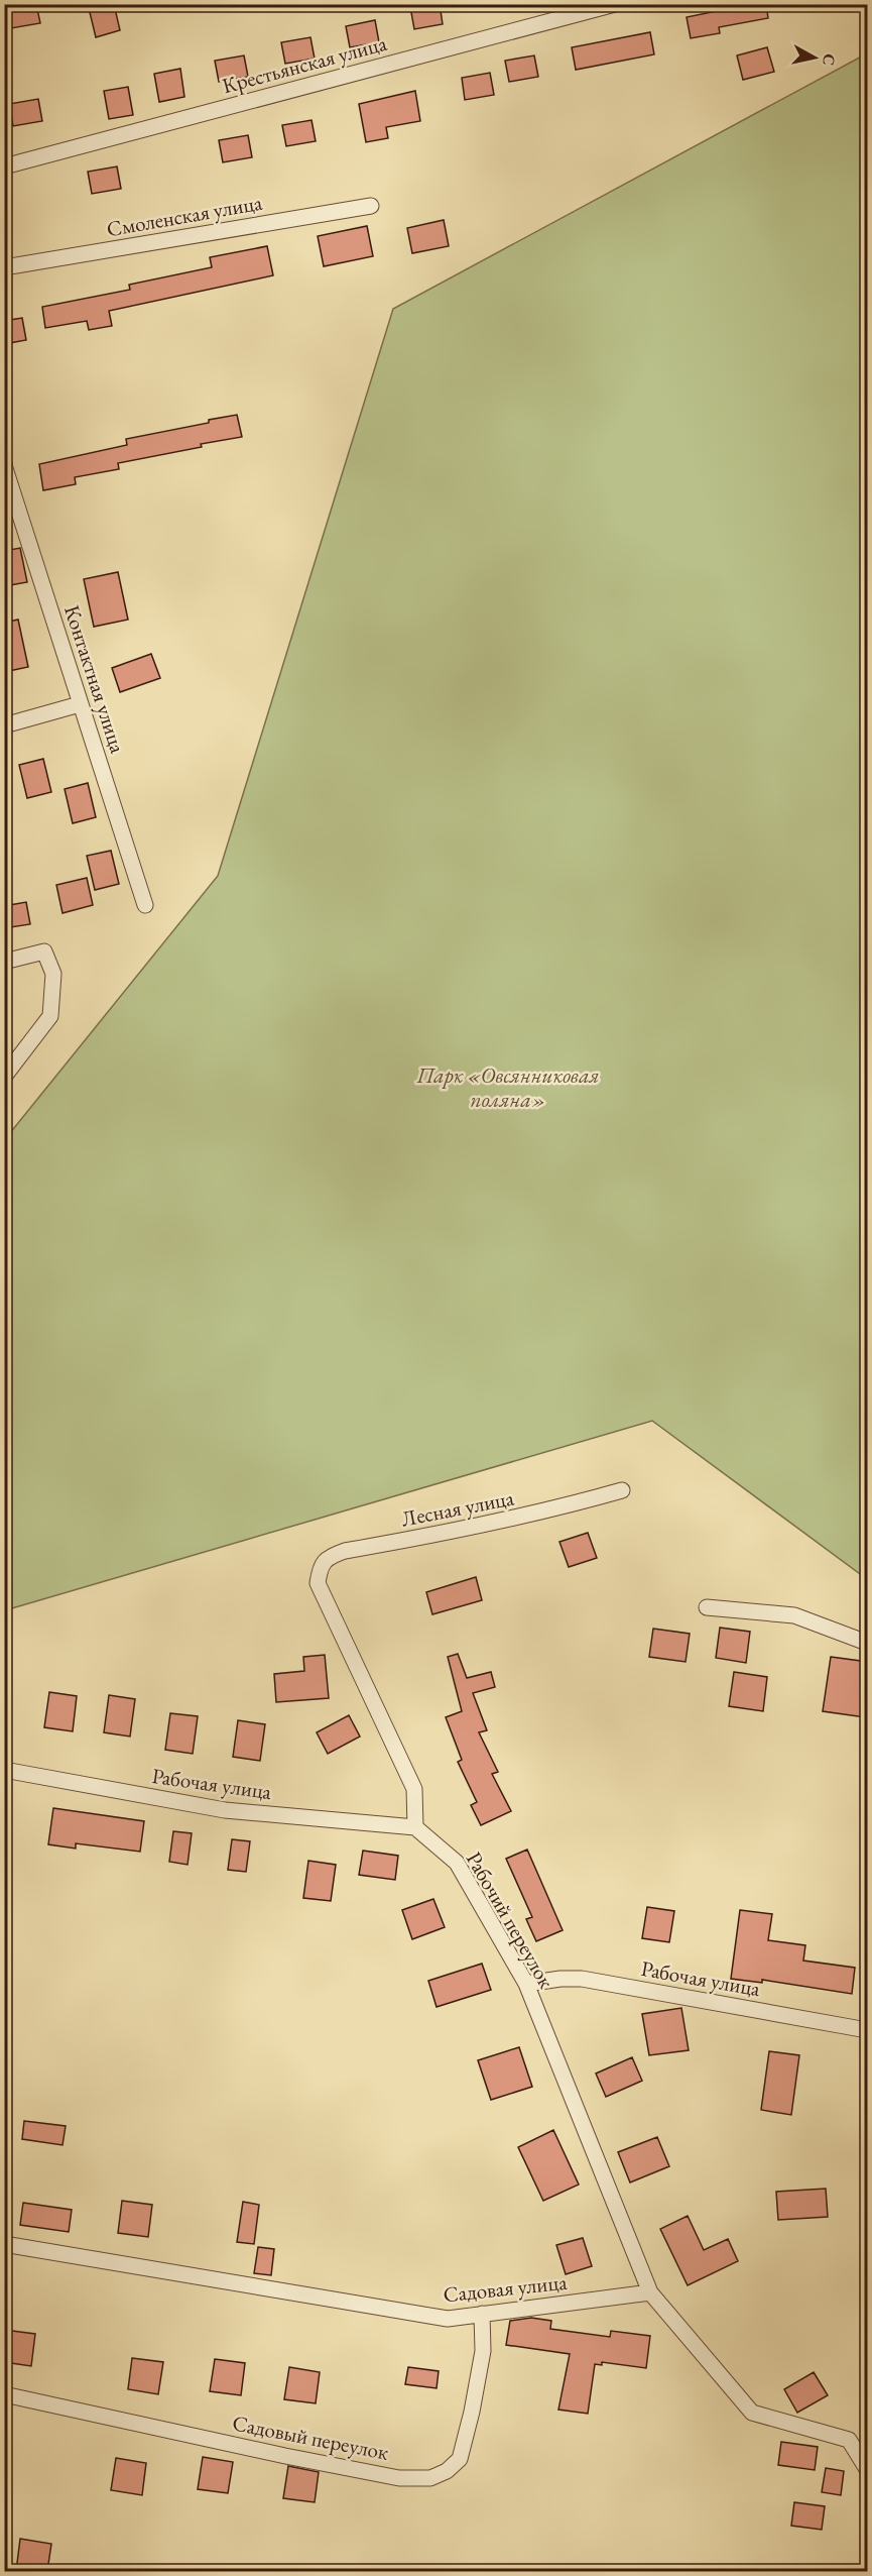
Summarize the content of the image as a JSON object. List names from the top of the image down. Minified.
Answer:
{"streets":{"street":["Крестьянская улица","Смоленская улица","Контактная улица","Лесная улица","Рабочая улица","Рабочий переулок","Садовая улица","Садовый переулок"]},"crossings":[["Лесная улица","Рабочая улица"],["Лесная улица","Рабочий переулок"],["Рабочая улица","Рабочий переулок"],["Рабочий переулок","Садовая улица"],["Садовая улица","Садовый переулок"]],"parks":["Парк «Овсянниковая поляна»"],"north":"right"}
